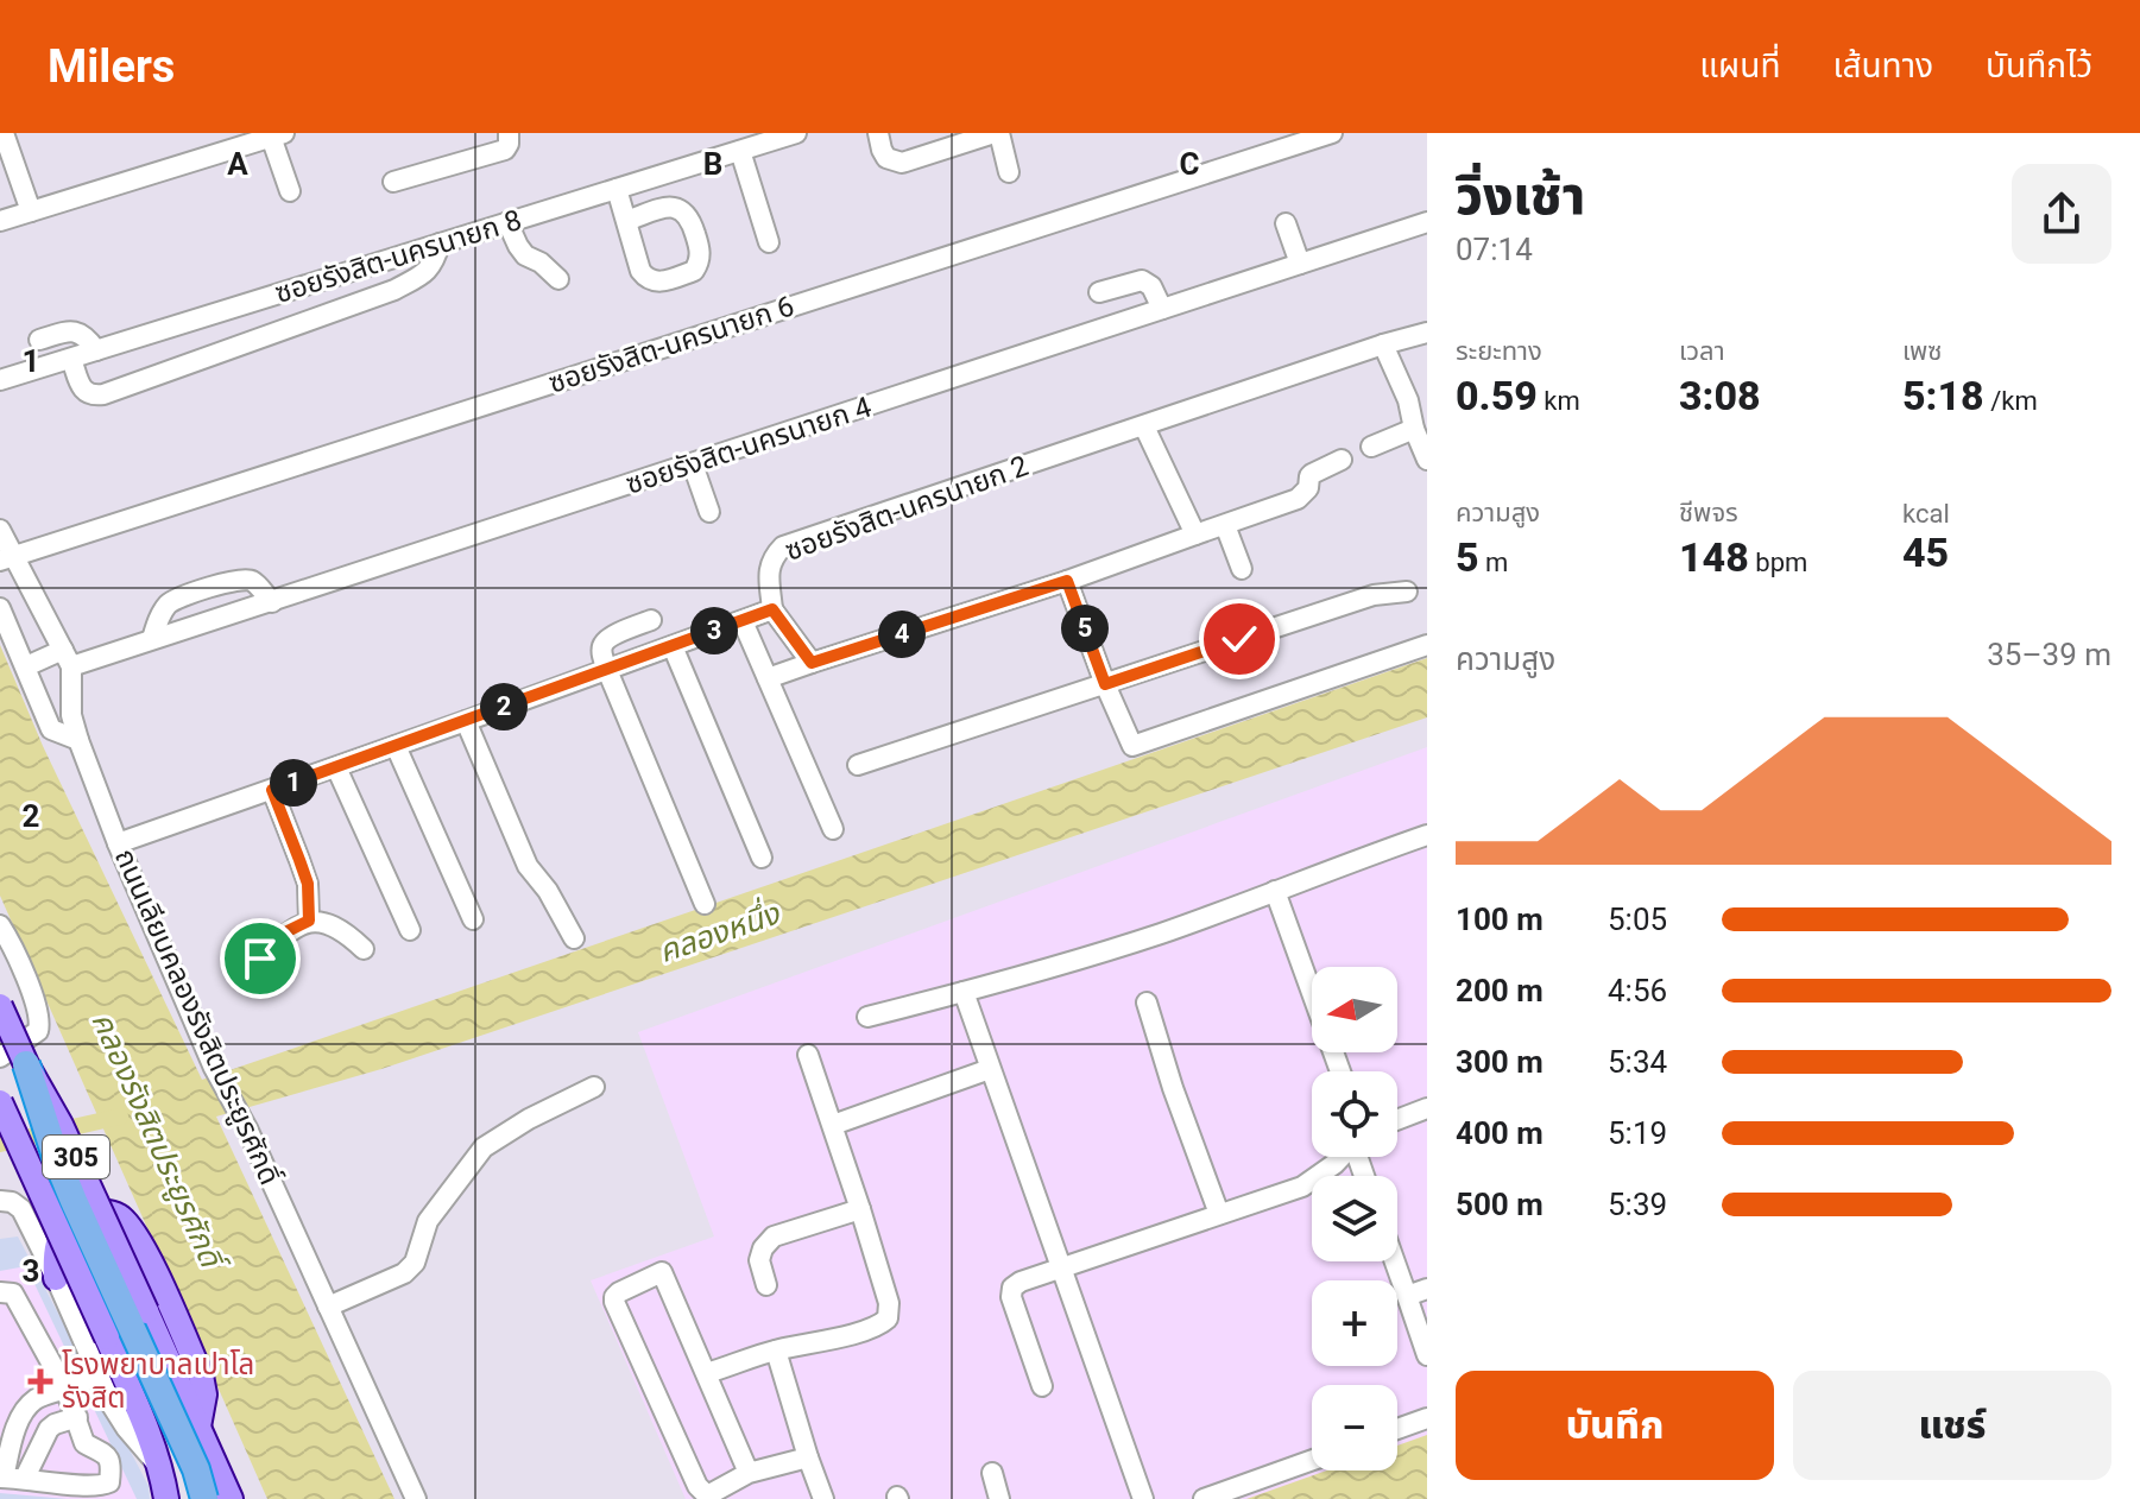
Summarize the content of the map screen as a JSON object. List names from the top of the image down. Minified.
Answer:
{"streets":{"main road":["305"],"street":["ซอยรังสิต-นครนายก 8","ซอยรังสิต-นครนายก 6","ซอยรังสิต-นครนายก 4","ซอยรังสิต-นครนายก 2","ถนนเลียบคลองรังสิตประยูรศักดิ์"]},"crossings":[["ซอยรังสิต-นครนายก 6","ถนนเลียบคลองรังสิตประยูรศักดิ์"],["ซอยรังสิต-นครนายก 4","ถนนเลียบคลองรังสิตประยูรศักดิ์"]],"water":["คลองหนึ่ง","คลองรังสิตประยูรศักดิ์"],"places":{"health":["โรงพยาบาลเปาโล รังสิต"]},"north":"left","page":{"header":"Milers","nav":["แผนที่","เส้นทาง","บันทึกไว้"],"heading":["วิ่งเช้า","07:14"],"stats":[["ระยะทาง","0.59 km"],["เวลา","3:08"],["เพซ","5:18 /km"],["ความสูง","5 m"],["ชีพจร","148 bpm"],["kcal","45"]],"pins":["5","3","4","2","1"],"chart":["ความสูง","35–39 m"],"list":[{"name":"100 m","note":"5:05"},{"name":"200 m","note":"4:56"},{"name":"300 m","note":"5:34"},{"name":"400 m","note":"5:19"},{"name":"500 m","note":"5:39"}],"map_buttons":["+","−"],"buttons":["บันทึก","แชร์"]},"grid":{"columns":["A","B","C"],"rows":["1","2","3"]}}
